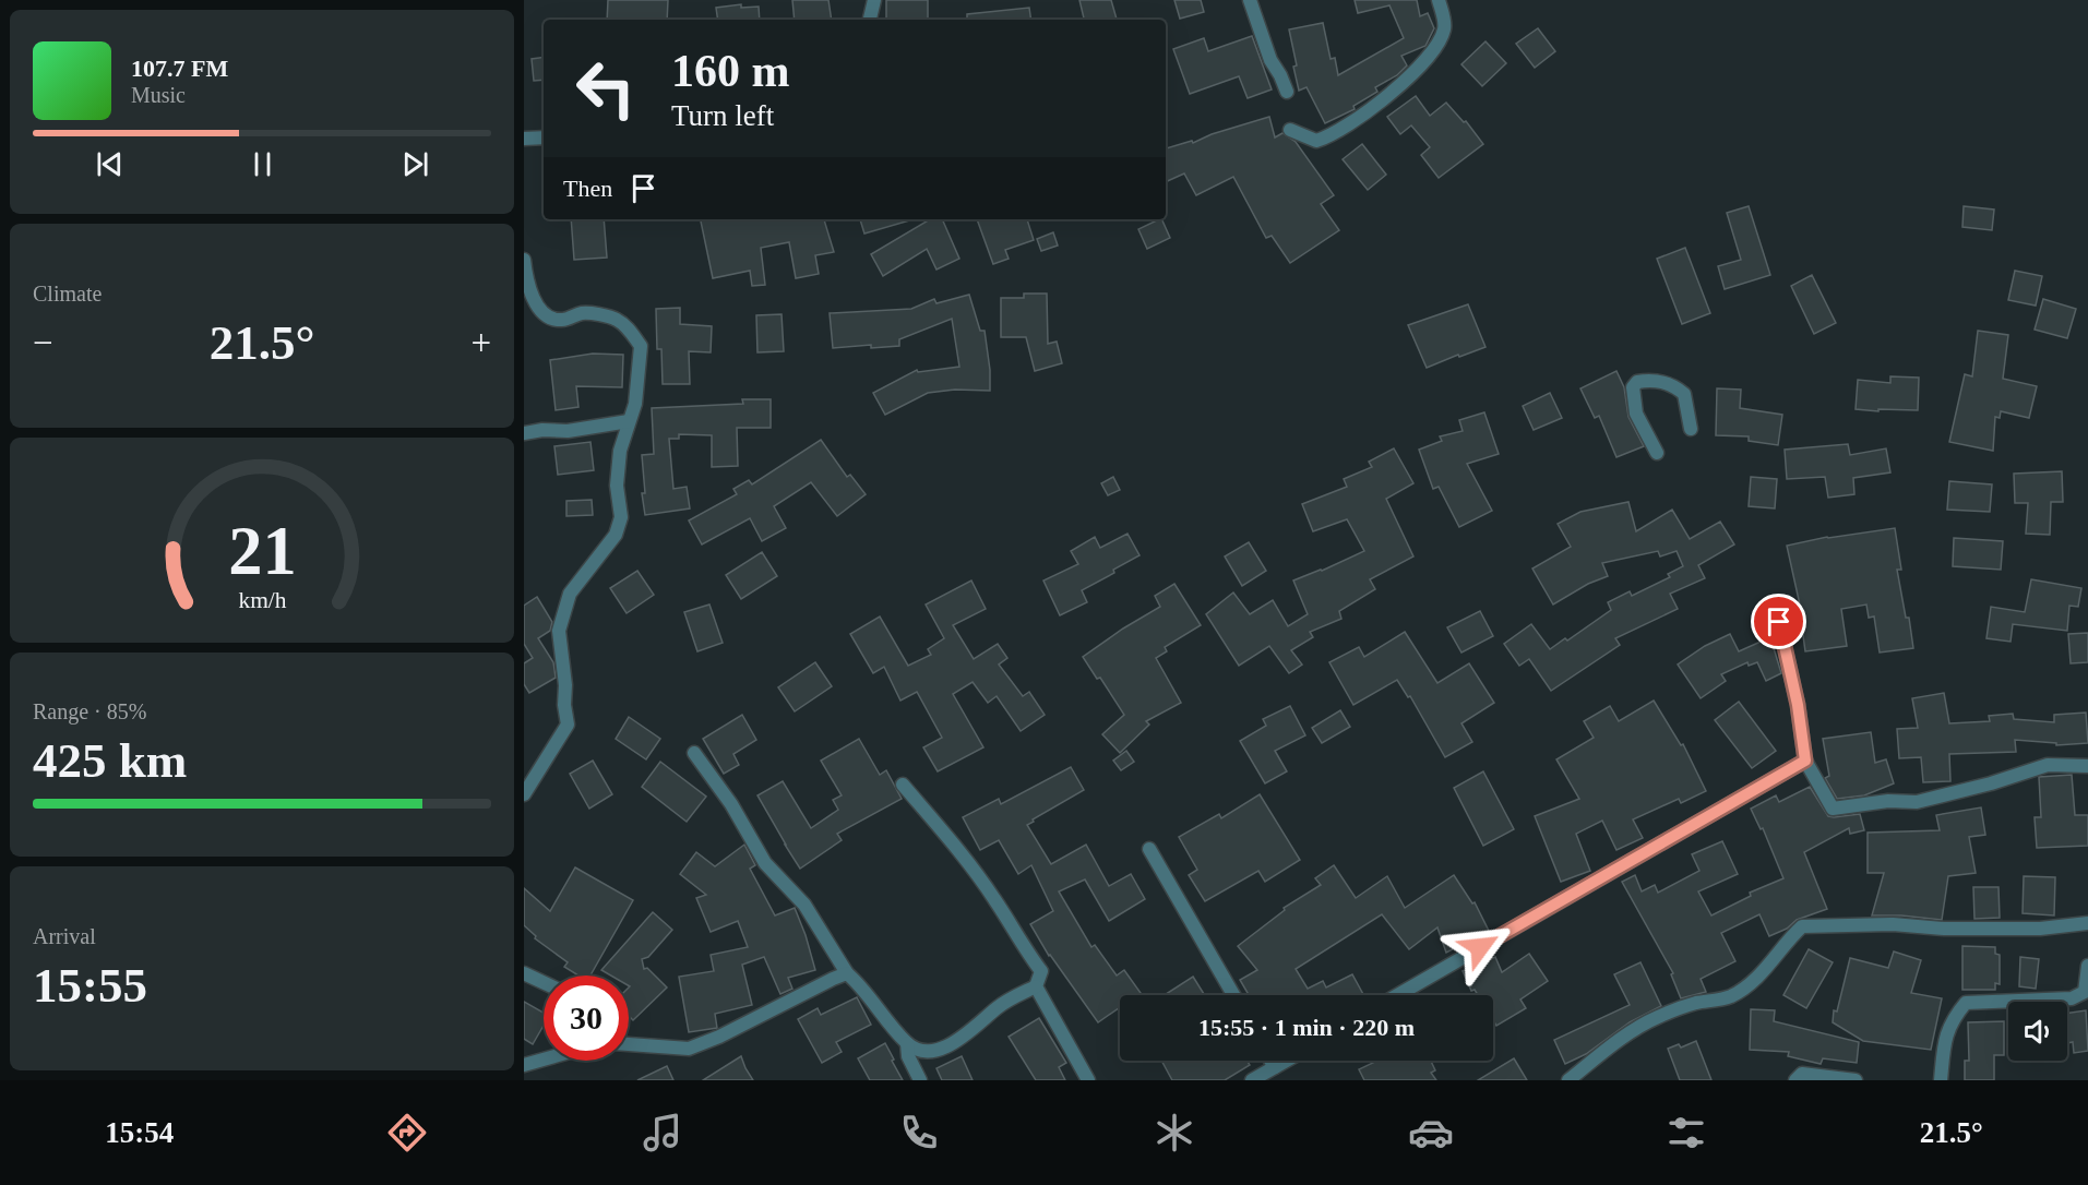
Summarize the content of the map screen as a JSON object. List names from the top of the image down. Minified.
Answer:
{"page":{"turn":["160 m","Turn left"],"song":["107.7 FM","Music"],"then":"Then","tile":["Climate",["Range · 85%","425 km"],["Arrival","15:55"]],"heat":["−","21.5°","+"],"limit":"30","trip":"15:55 · 1 min · 220 m","tabs":["15:54","21.5°"],"gauge":["21","km/h"]}}
